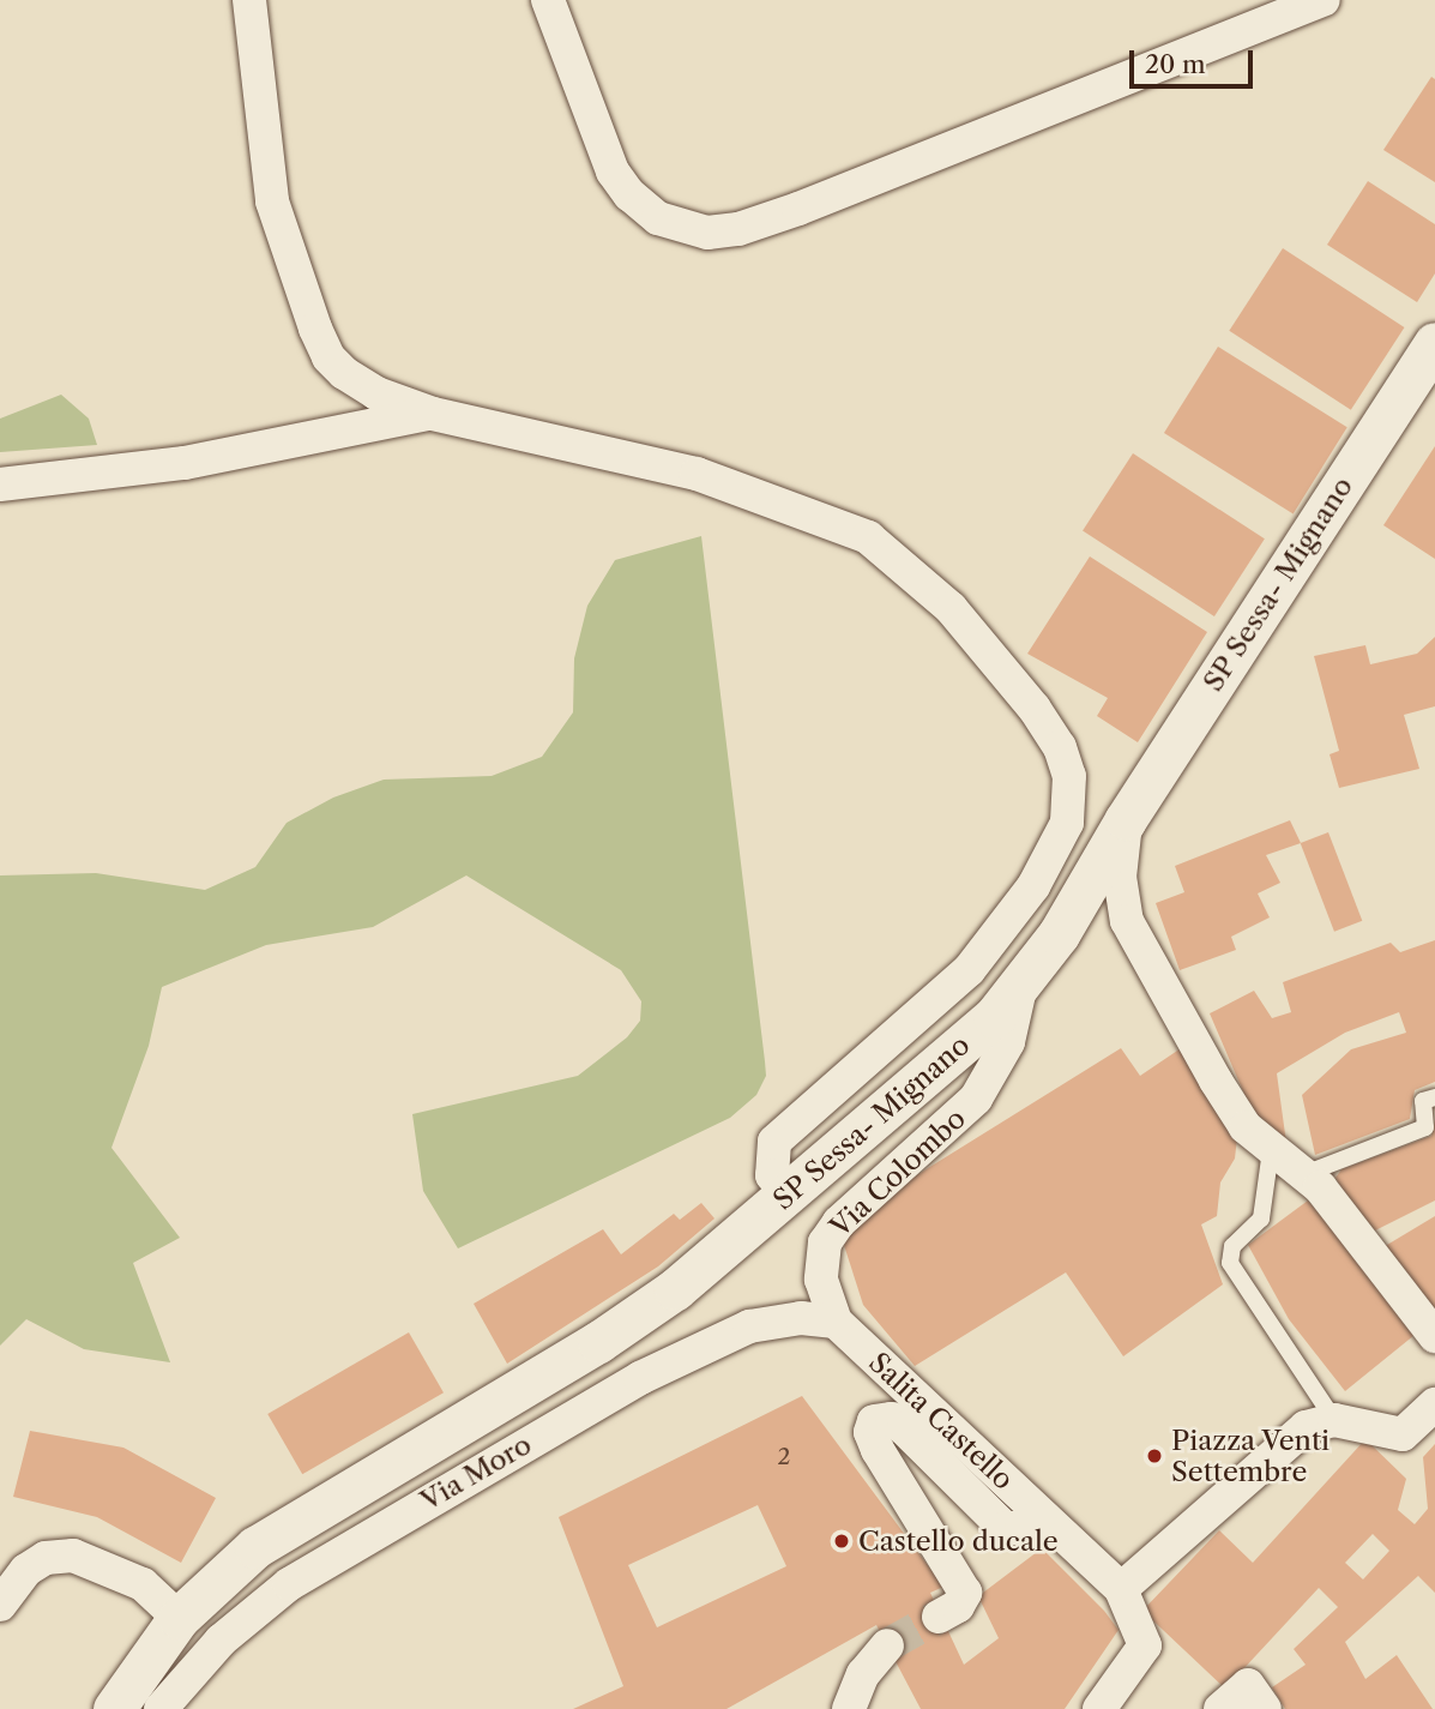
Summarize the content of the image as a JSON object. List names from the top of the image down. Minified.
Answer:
{"streets":{"street":["SP Sessa- Mignano","Via Colombo","Salita Castello","Via Moro"]},"crossings":[["SP Sessa- Mignano","Via Colombo"],["Via Colombo","Salita Castello"],["Via Colombo","Via Moro"],["Salita Castello","Via Moro"]],"places":["Piazza Venti Settembre","Castello ducale"],"house_numbers":["2"],"scale_bar":"20 m"}
